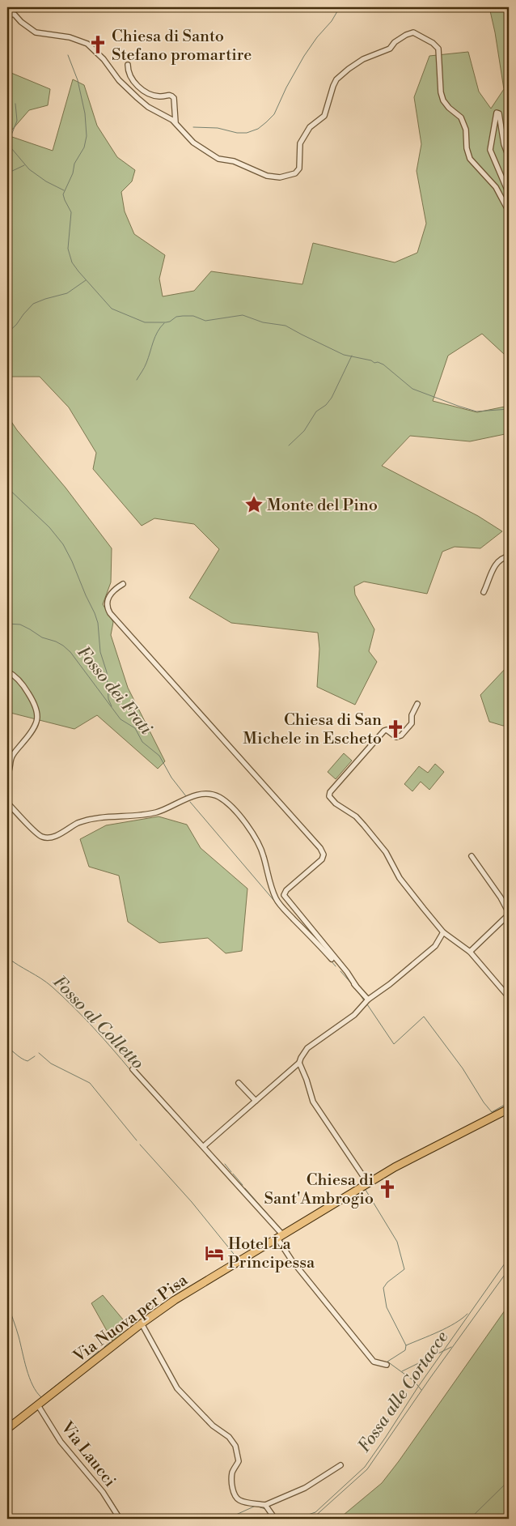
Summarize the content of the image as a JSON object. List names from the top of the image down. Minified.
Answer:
{"streets":{"main road":["Via Nuova per Pisa"],"street":["Via Laucci"]},"crossings":[["Via Nuova per Pisa","Via Laucci"]],"water":["Fosso dei Frati","Fosso al Colletto","Fossa alle Cortacce"],"places":{"church":["Chiesa di Santo Stefano promartire","Chiesa di San Michele in Escheto","Chiesa di Sant'Ambrogio"],"place":["Monte del Pino"],"hotel":["Hotel La Principessa"]}}
